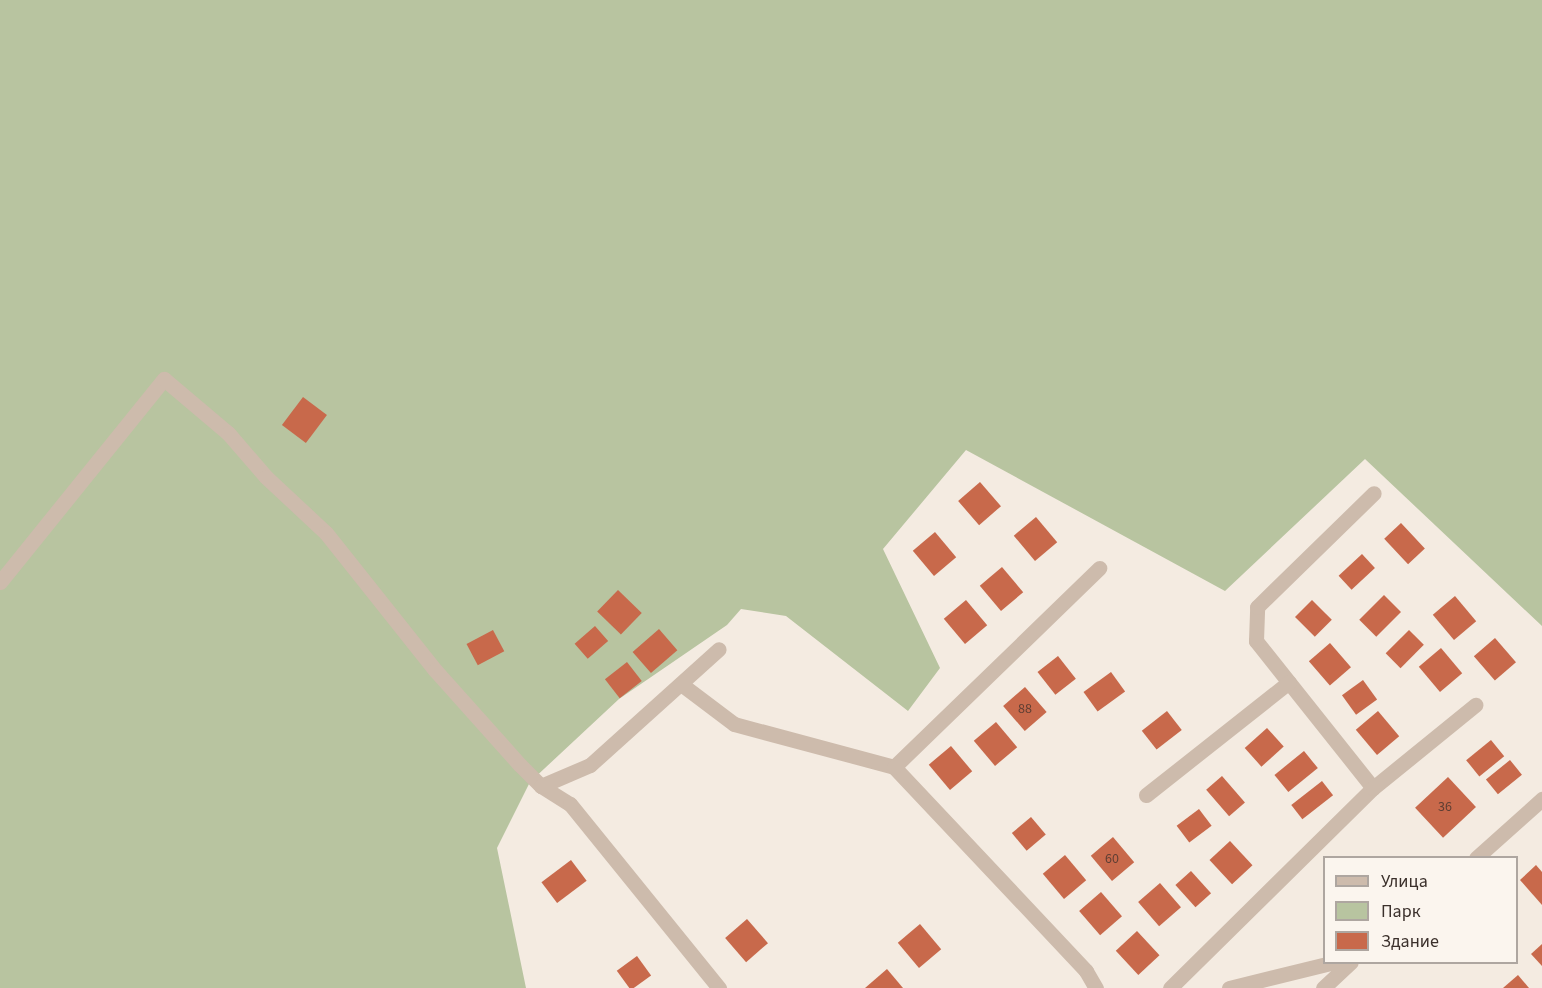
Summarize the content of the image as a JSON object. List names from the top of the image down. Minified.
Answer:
{"house_numbers":["88","36","60"],"legend":["Улица","Парк","Здание"]}
